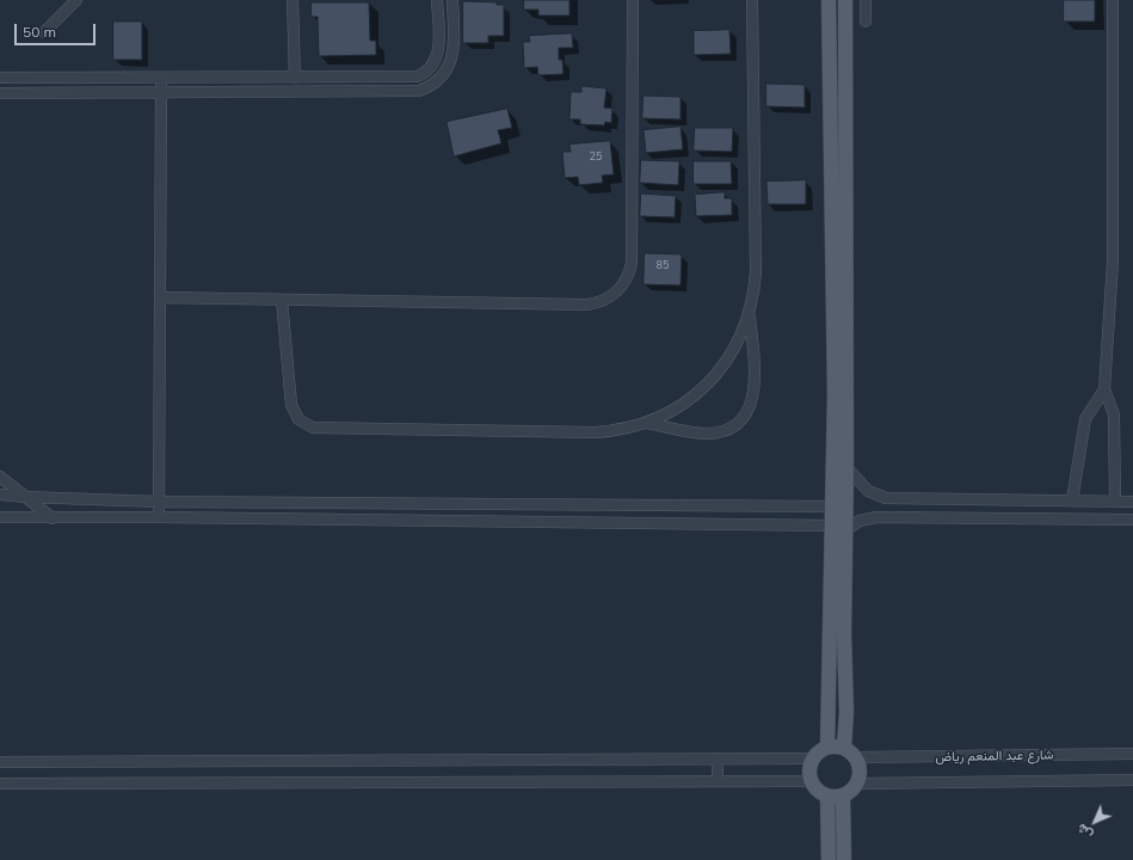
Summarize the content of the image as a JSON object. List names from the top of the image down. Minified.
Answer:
{"streets":{"street":["شارع عبد المنعم رياض"]},"house_numbers":["25","85"],"scale_bar":"50 m","north":"bottom left"}
